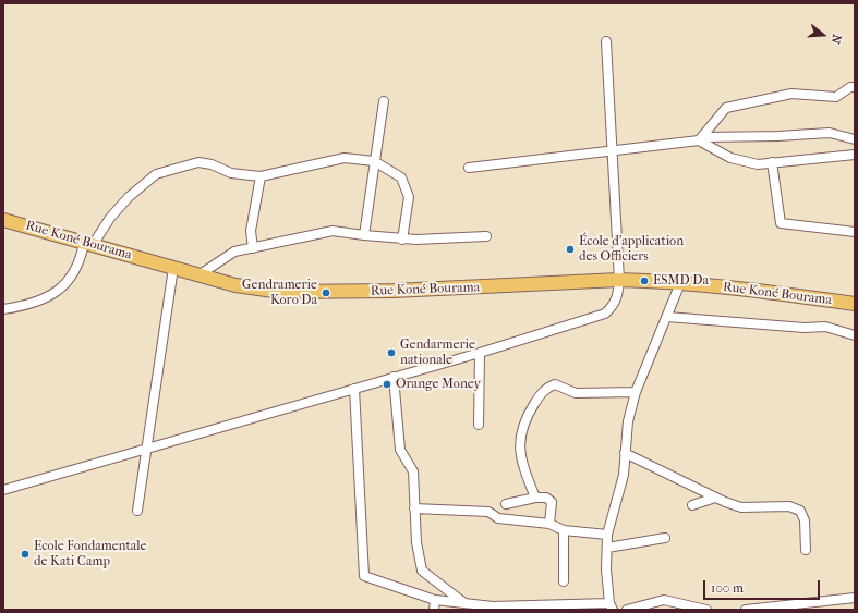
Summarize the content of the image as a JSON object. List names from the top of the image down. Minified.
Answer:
{"streets":{"highway":["Rue Koné Bourama"]},"places":["École d'application des Officiers","ESMD Da","Gendramerie Koro Da","Gendarmerie nationale","Orange Money","Ecole Fondamentale de Kati Camp"],"scale_bar":"100 m","north":"right"}
